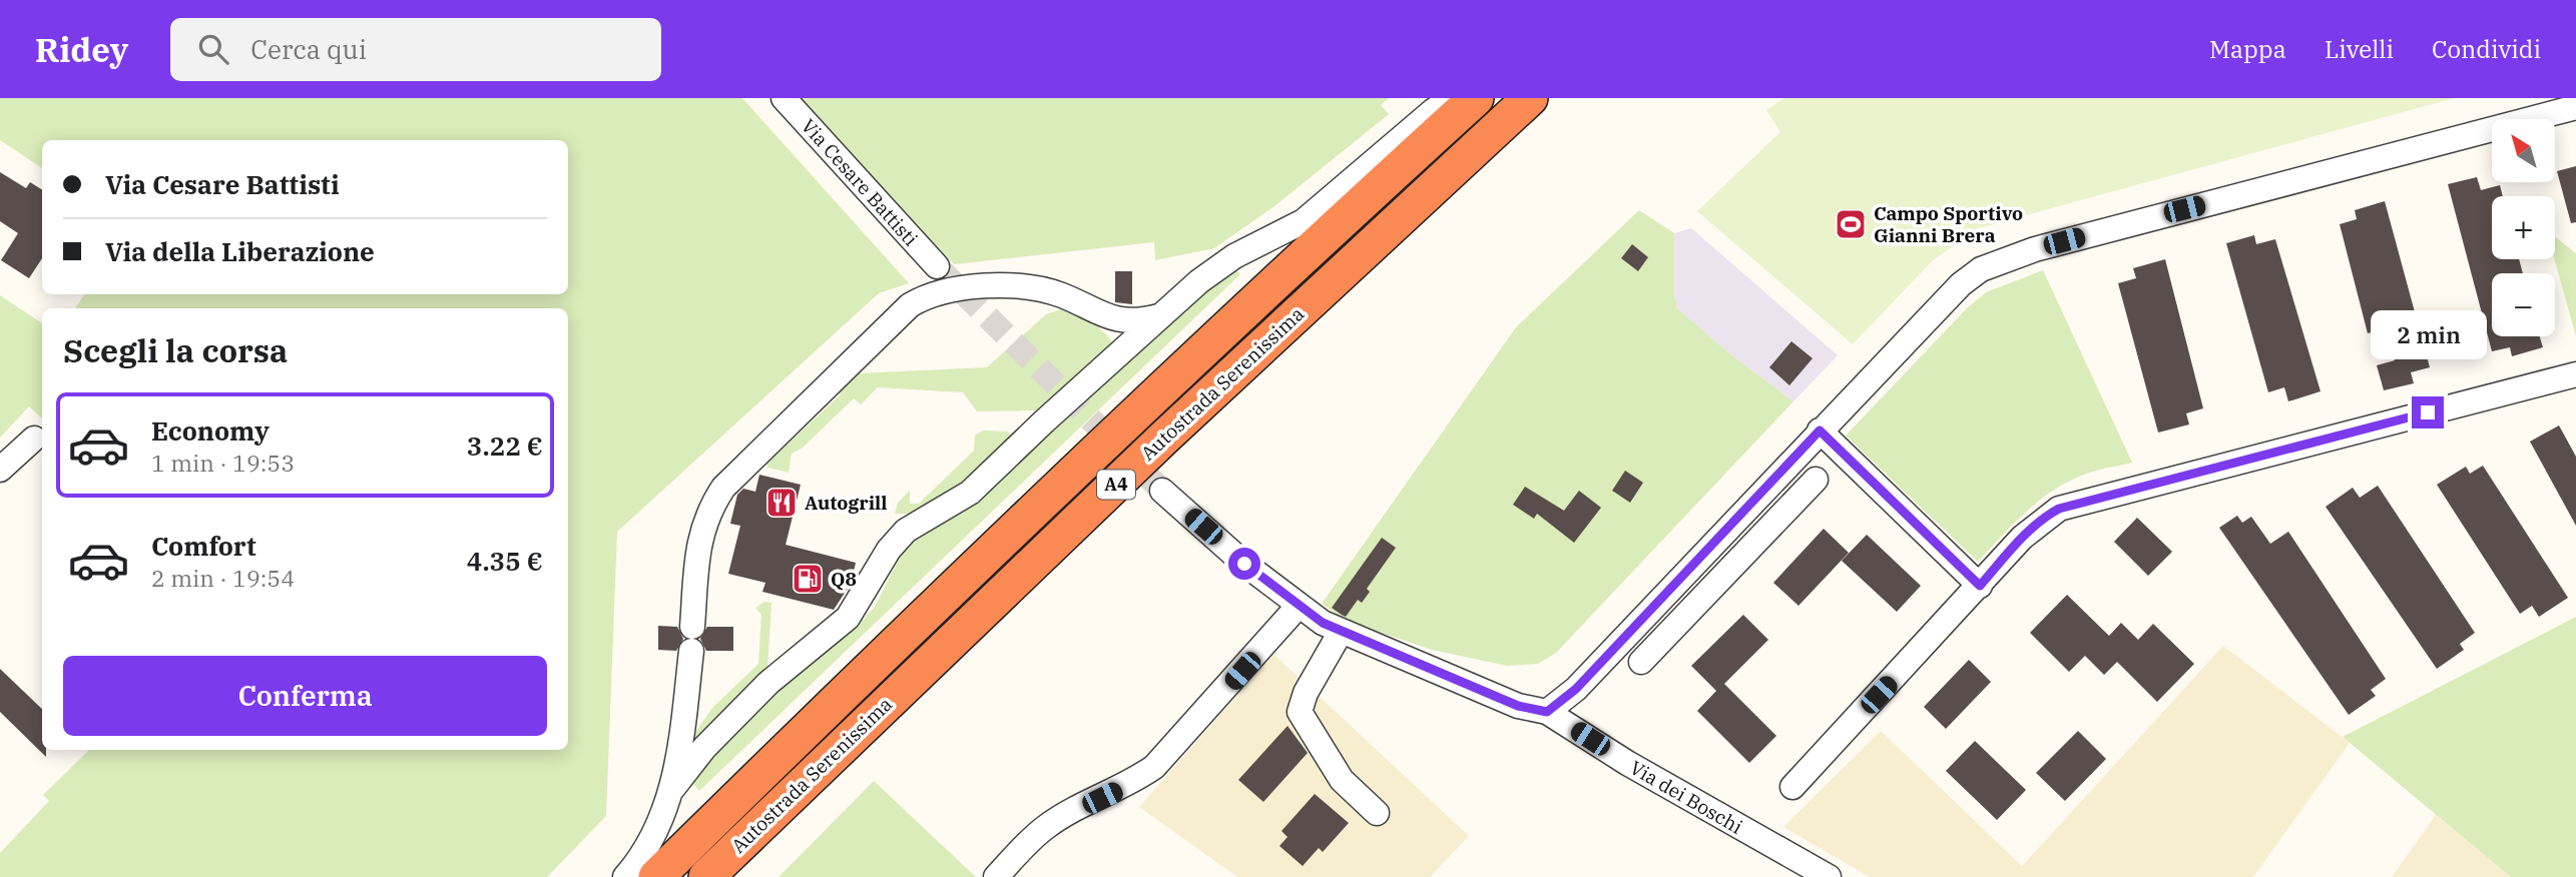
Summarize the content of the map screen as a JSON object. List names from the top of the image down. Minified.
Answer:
{"streets":{"highway":["Autostrada Serenissima","A4"],"street":["Via Cesare Battisti","Via dei Boschi"]},"places":{"sports":["Campo Sportivo Gianni Brera"],"restaurant":["Autogrill"],"fuel station":["Q8"]},"north":"top left","page":{"header":"Ridey","search":"Cerca qui","nav":["Mappa","Livelli","Condividi"],"map_buttons":["+","−"],"banner":["Via Cesare Battisti","Via della Liberazione"],"heading":"Scegli la corsa","bubble":"2 min","list":[{"name":"Economy","note":"1 min · 19:53","value":"3.22 €"},{"name":"Comfort","note":"2 min · 19:54","value":"4.35 €"}],"buttons":"Conferma"}}
